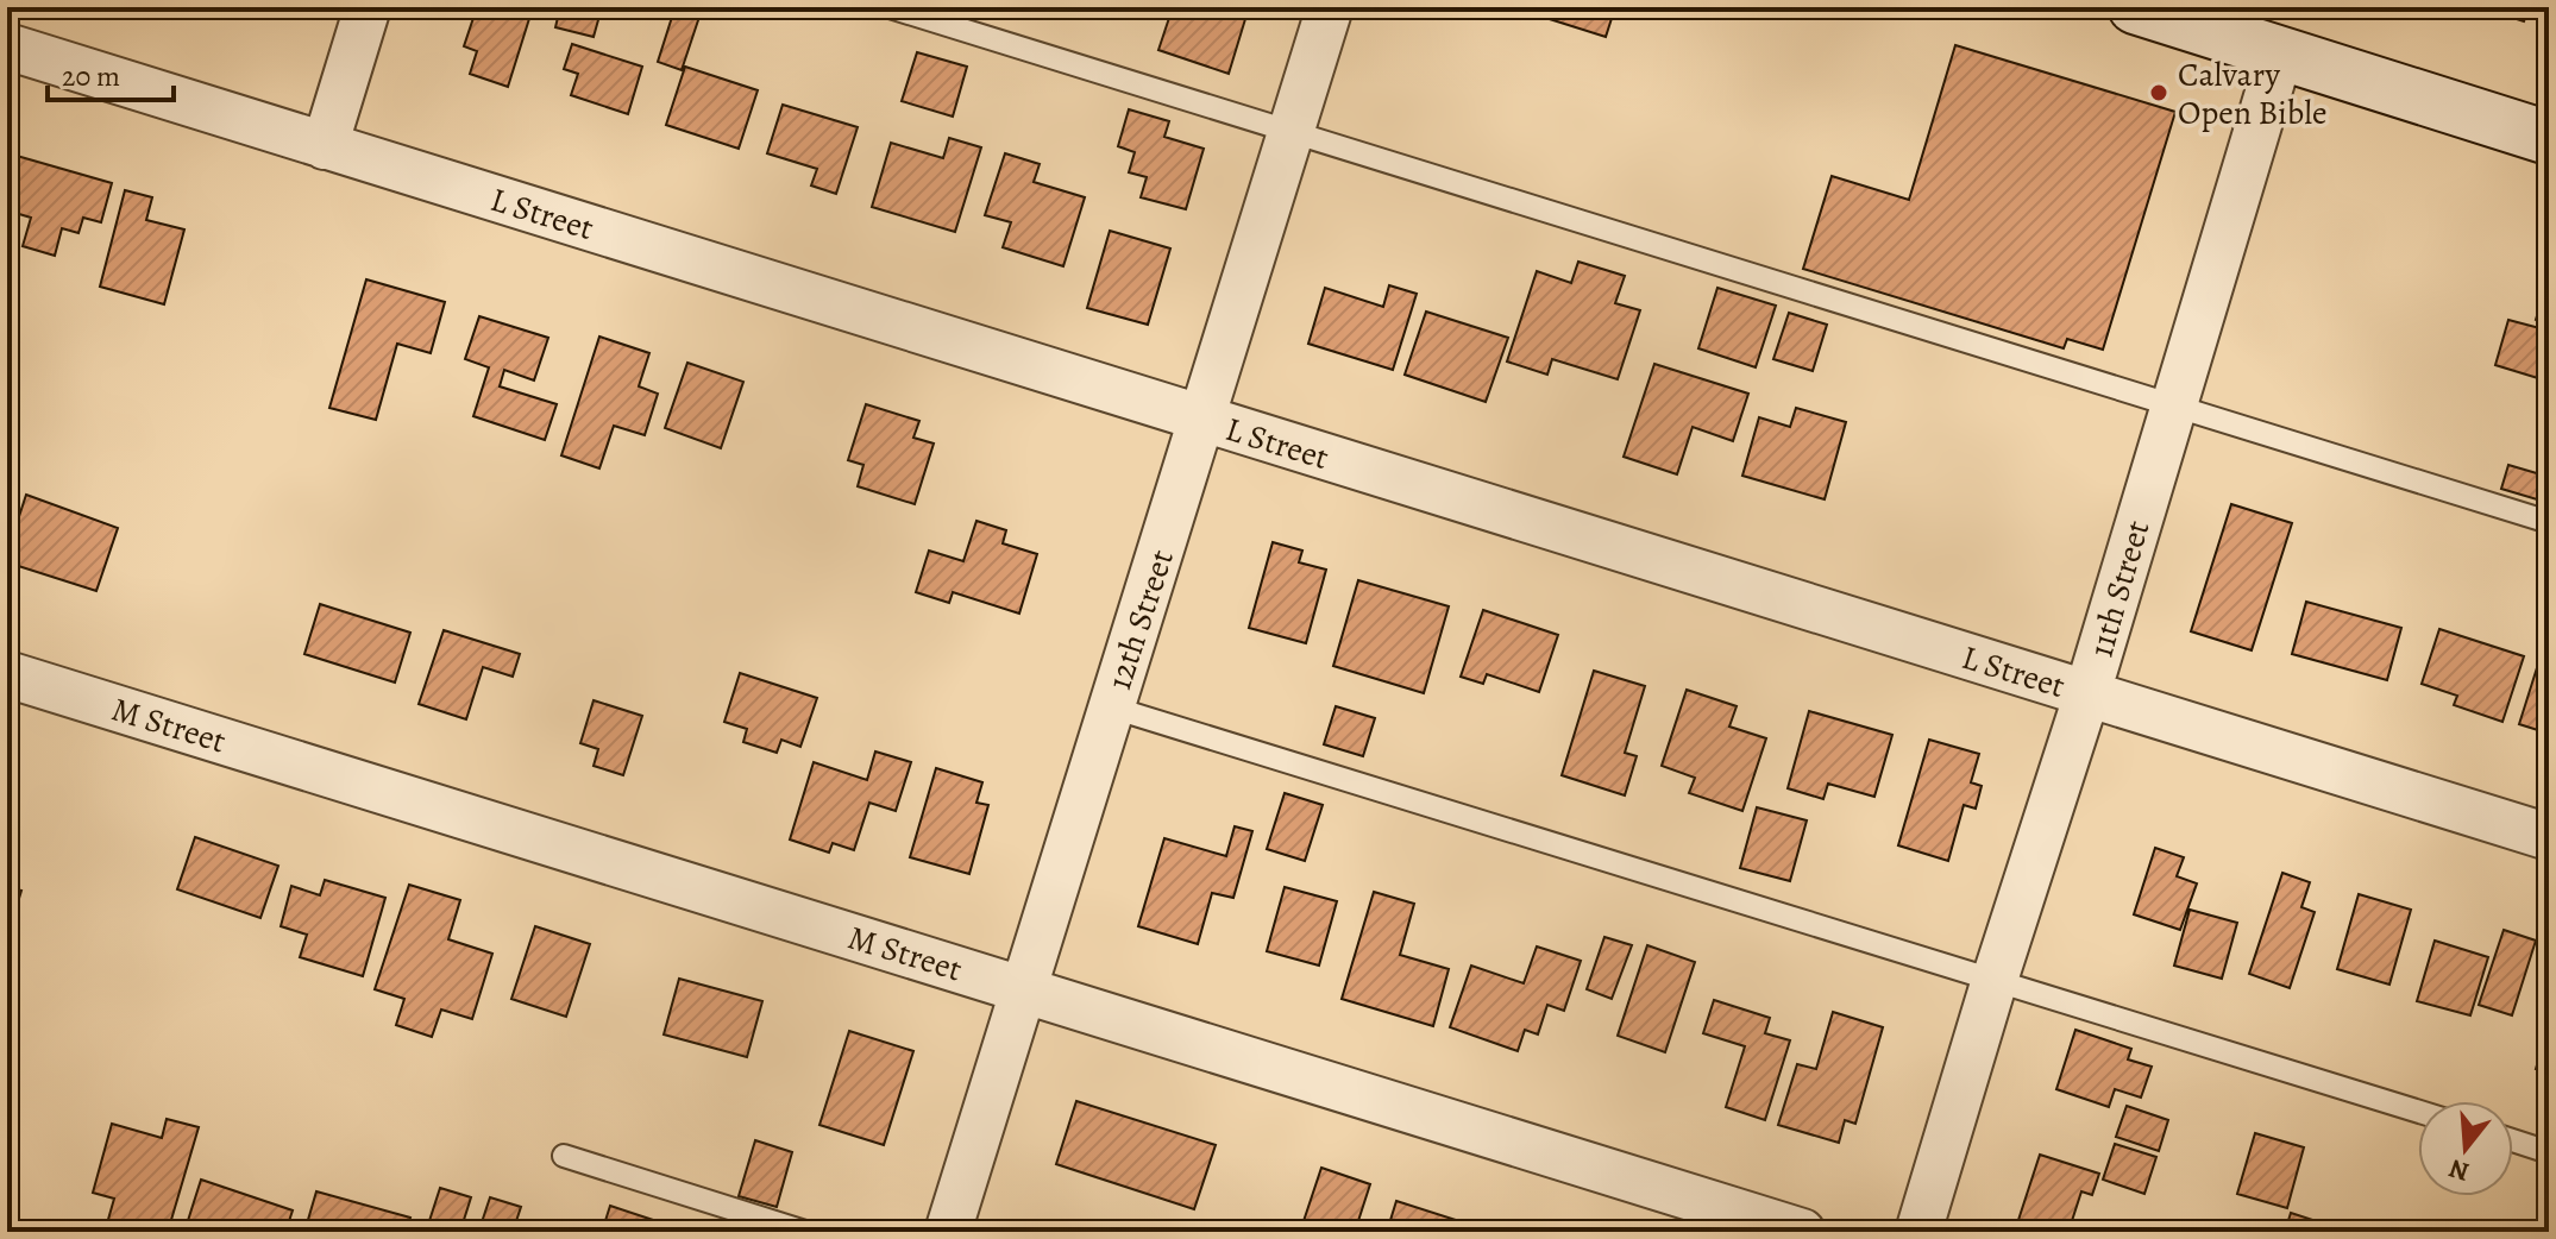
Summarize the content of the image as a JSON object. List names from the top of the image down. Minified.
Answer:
{"streets":{"street":["L Street","11th Street","12th Street","M Street"]},"crossings":[["L Street","11th Street"],["L Street","12th Street"],["12th Street","M Street"]],"places":["Calvary Open Bible"],"scale_bar":"20 m","north":"bottom"}
